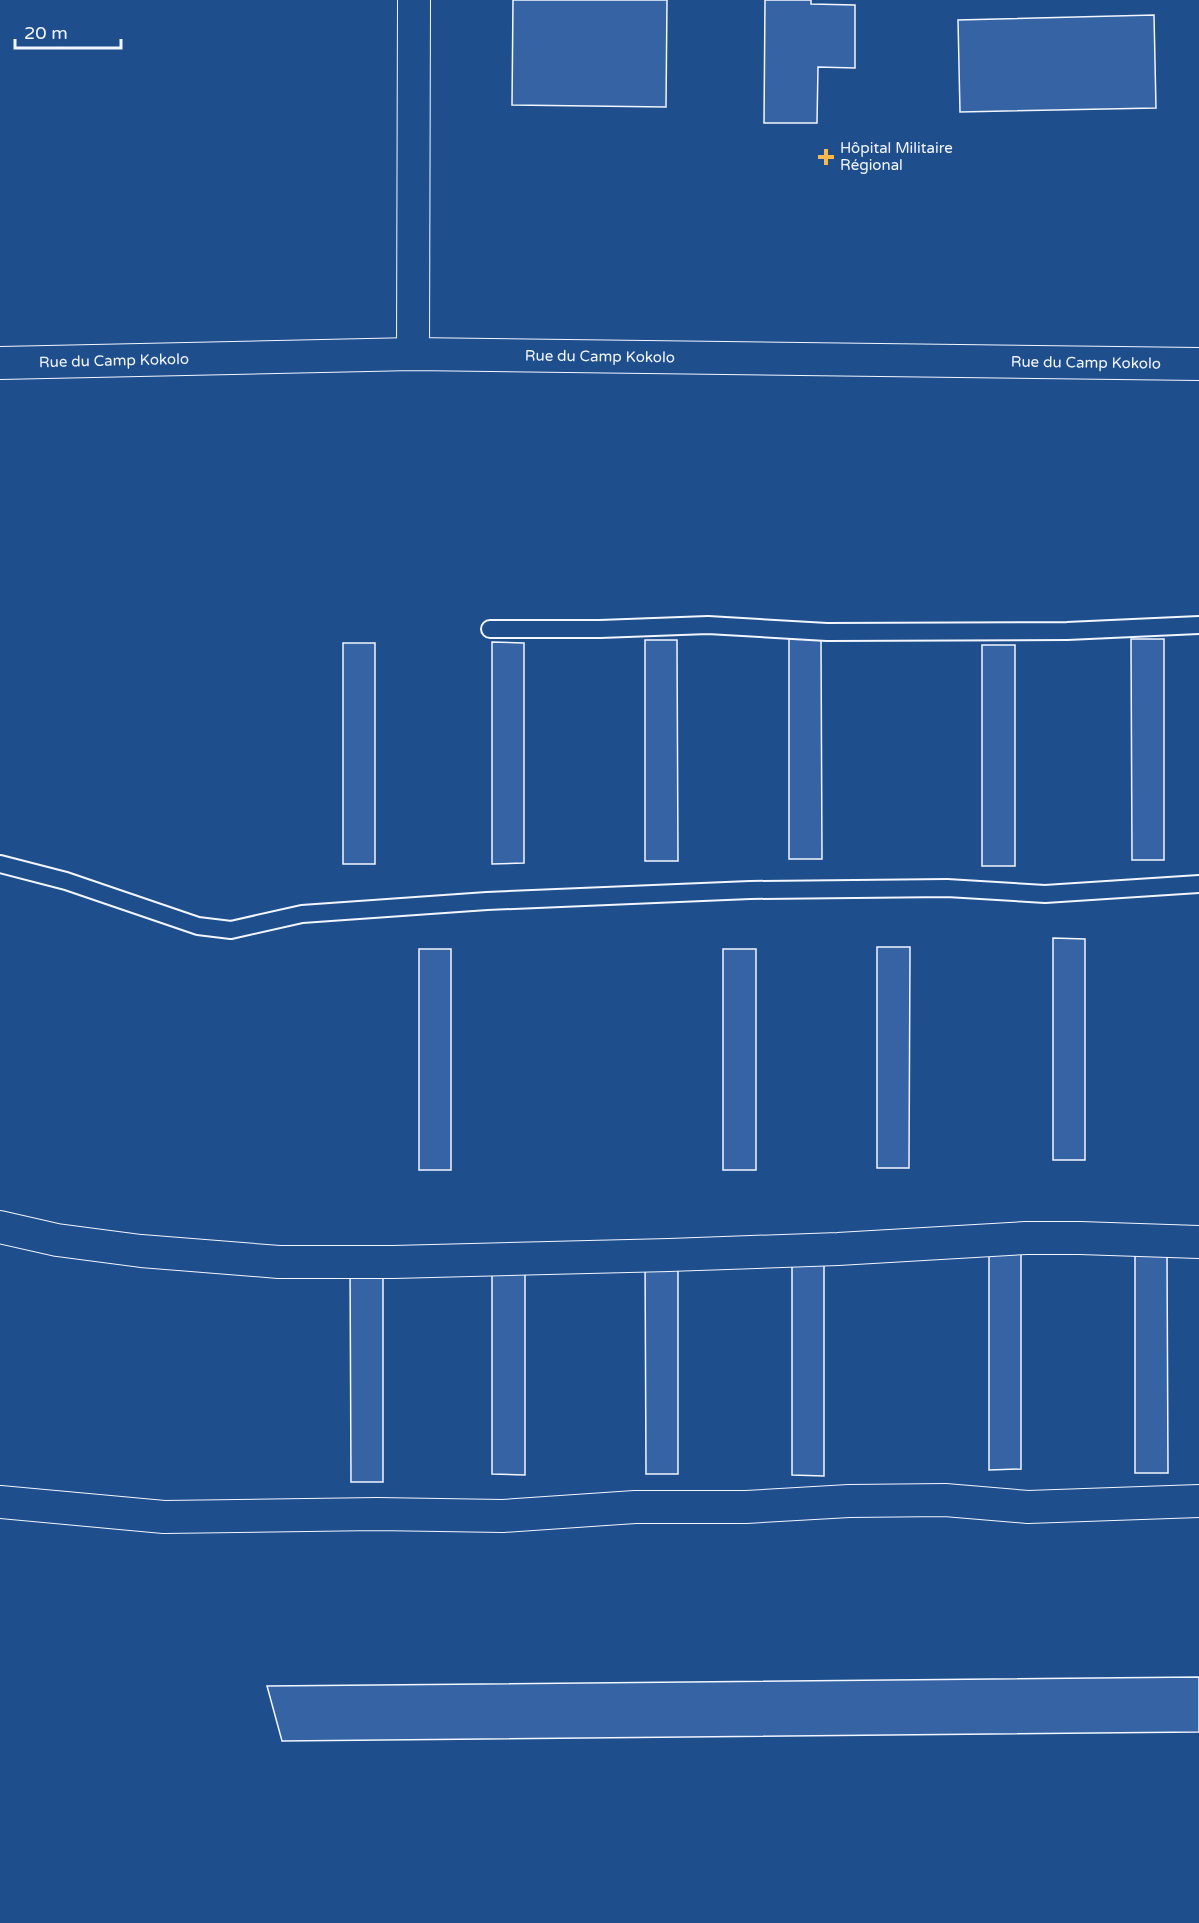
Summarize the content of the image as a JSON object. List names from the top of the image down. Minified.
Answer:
{"streets":{"street":["Rue du Camp Kokolo"]},"places":{"health":["Hôpital Militaire Régional"]},"scale_bar":"20 m"}
